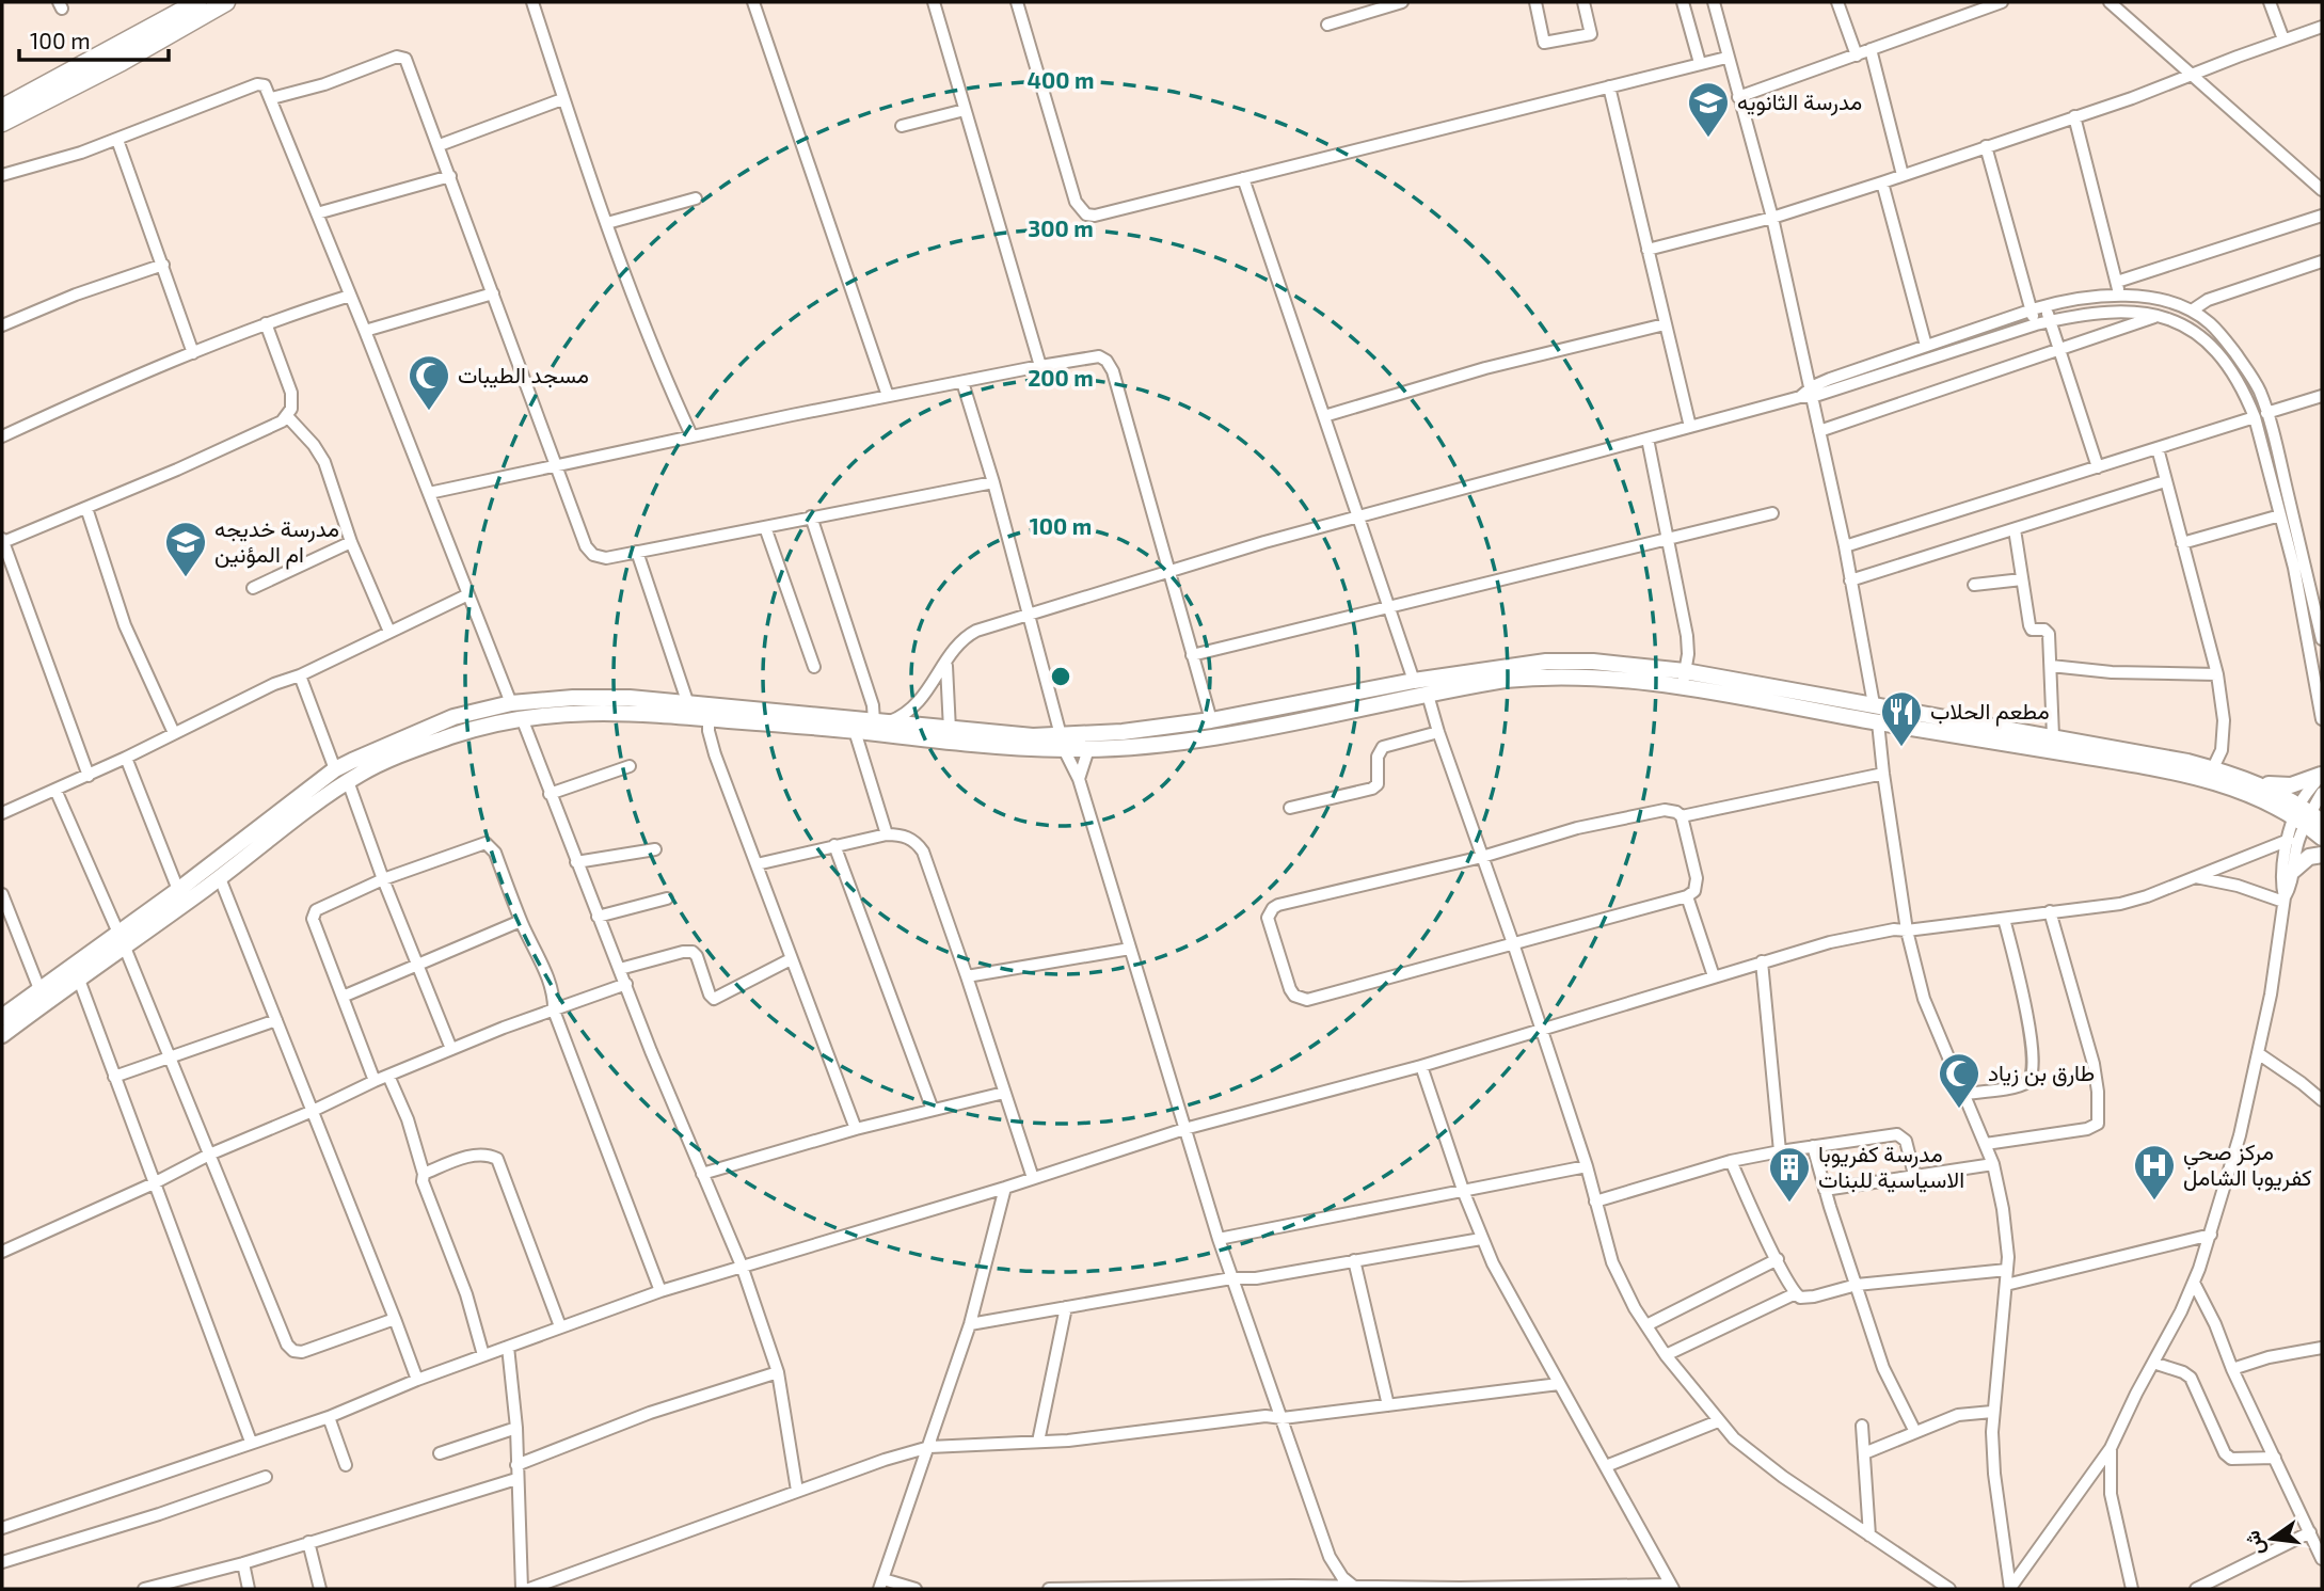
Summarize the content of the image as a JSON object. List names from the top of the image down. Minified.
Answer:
{"places":{"school or university":["مدرسة الثانويه","مدرسة خديجه ام المؤنين"],"mosque":["مسجد الطيبات","طارق بن زياد"],"restaurant":["مطعم الحلاب"],"hospital":["مركز صحي كفريوبا الشامل"],"building":["مدرسة كفريوبا الاسياسية للبنات"]},"scale_bar":"100 m","north":"left","rings":["400 m","300 m","200 m","100 m"]}
